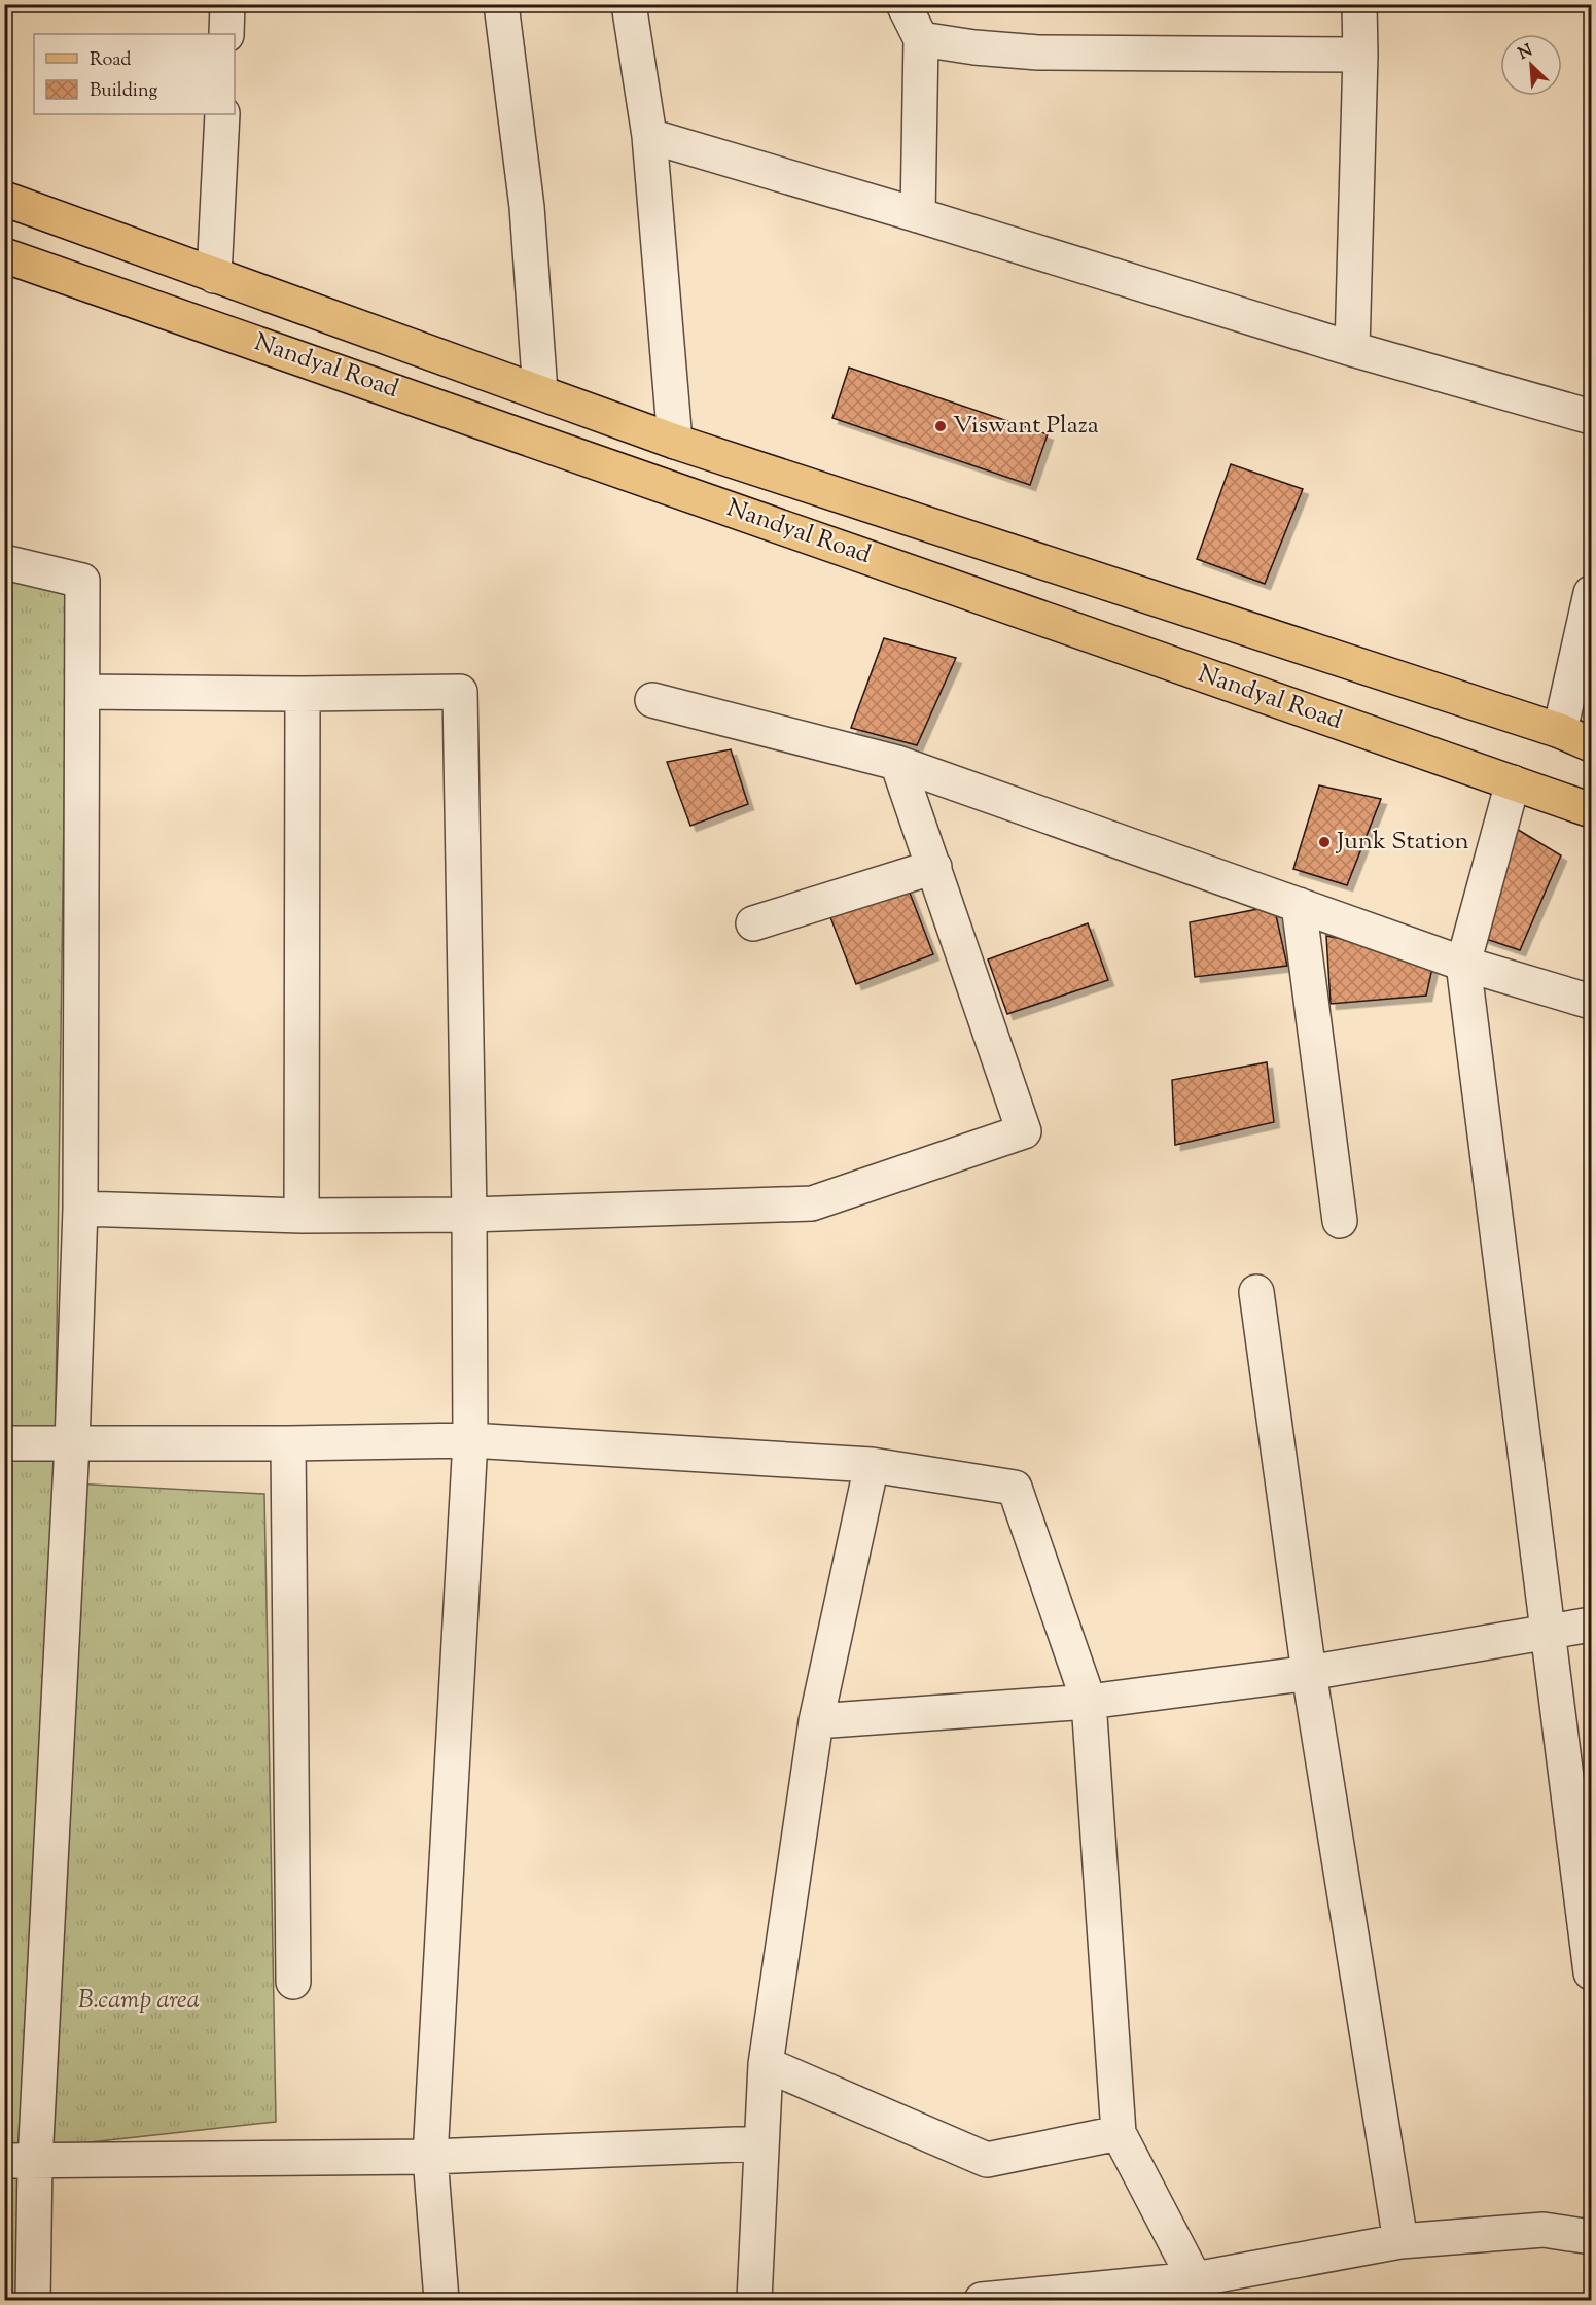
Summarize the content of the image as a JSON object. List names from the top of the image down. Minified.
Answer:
{"streets":{"main road":["Nandyal Road"]},"parks":["B.camp area"],"places":["Viswant Plaza","Junk Station"],"legend":["Road","Building"],"north":"top left"}
